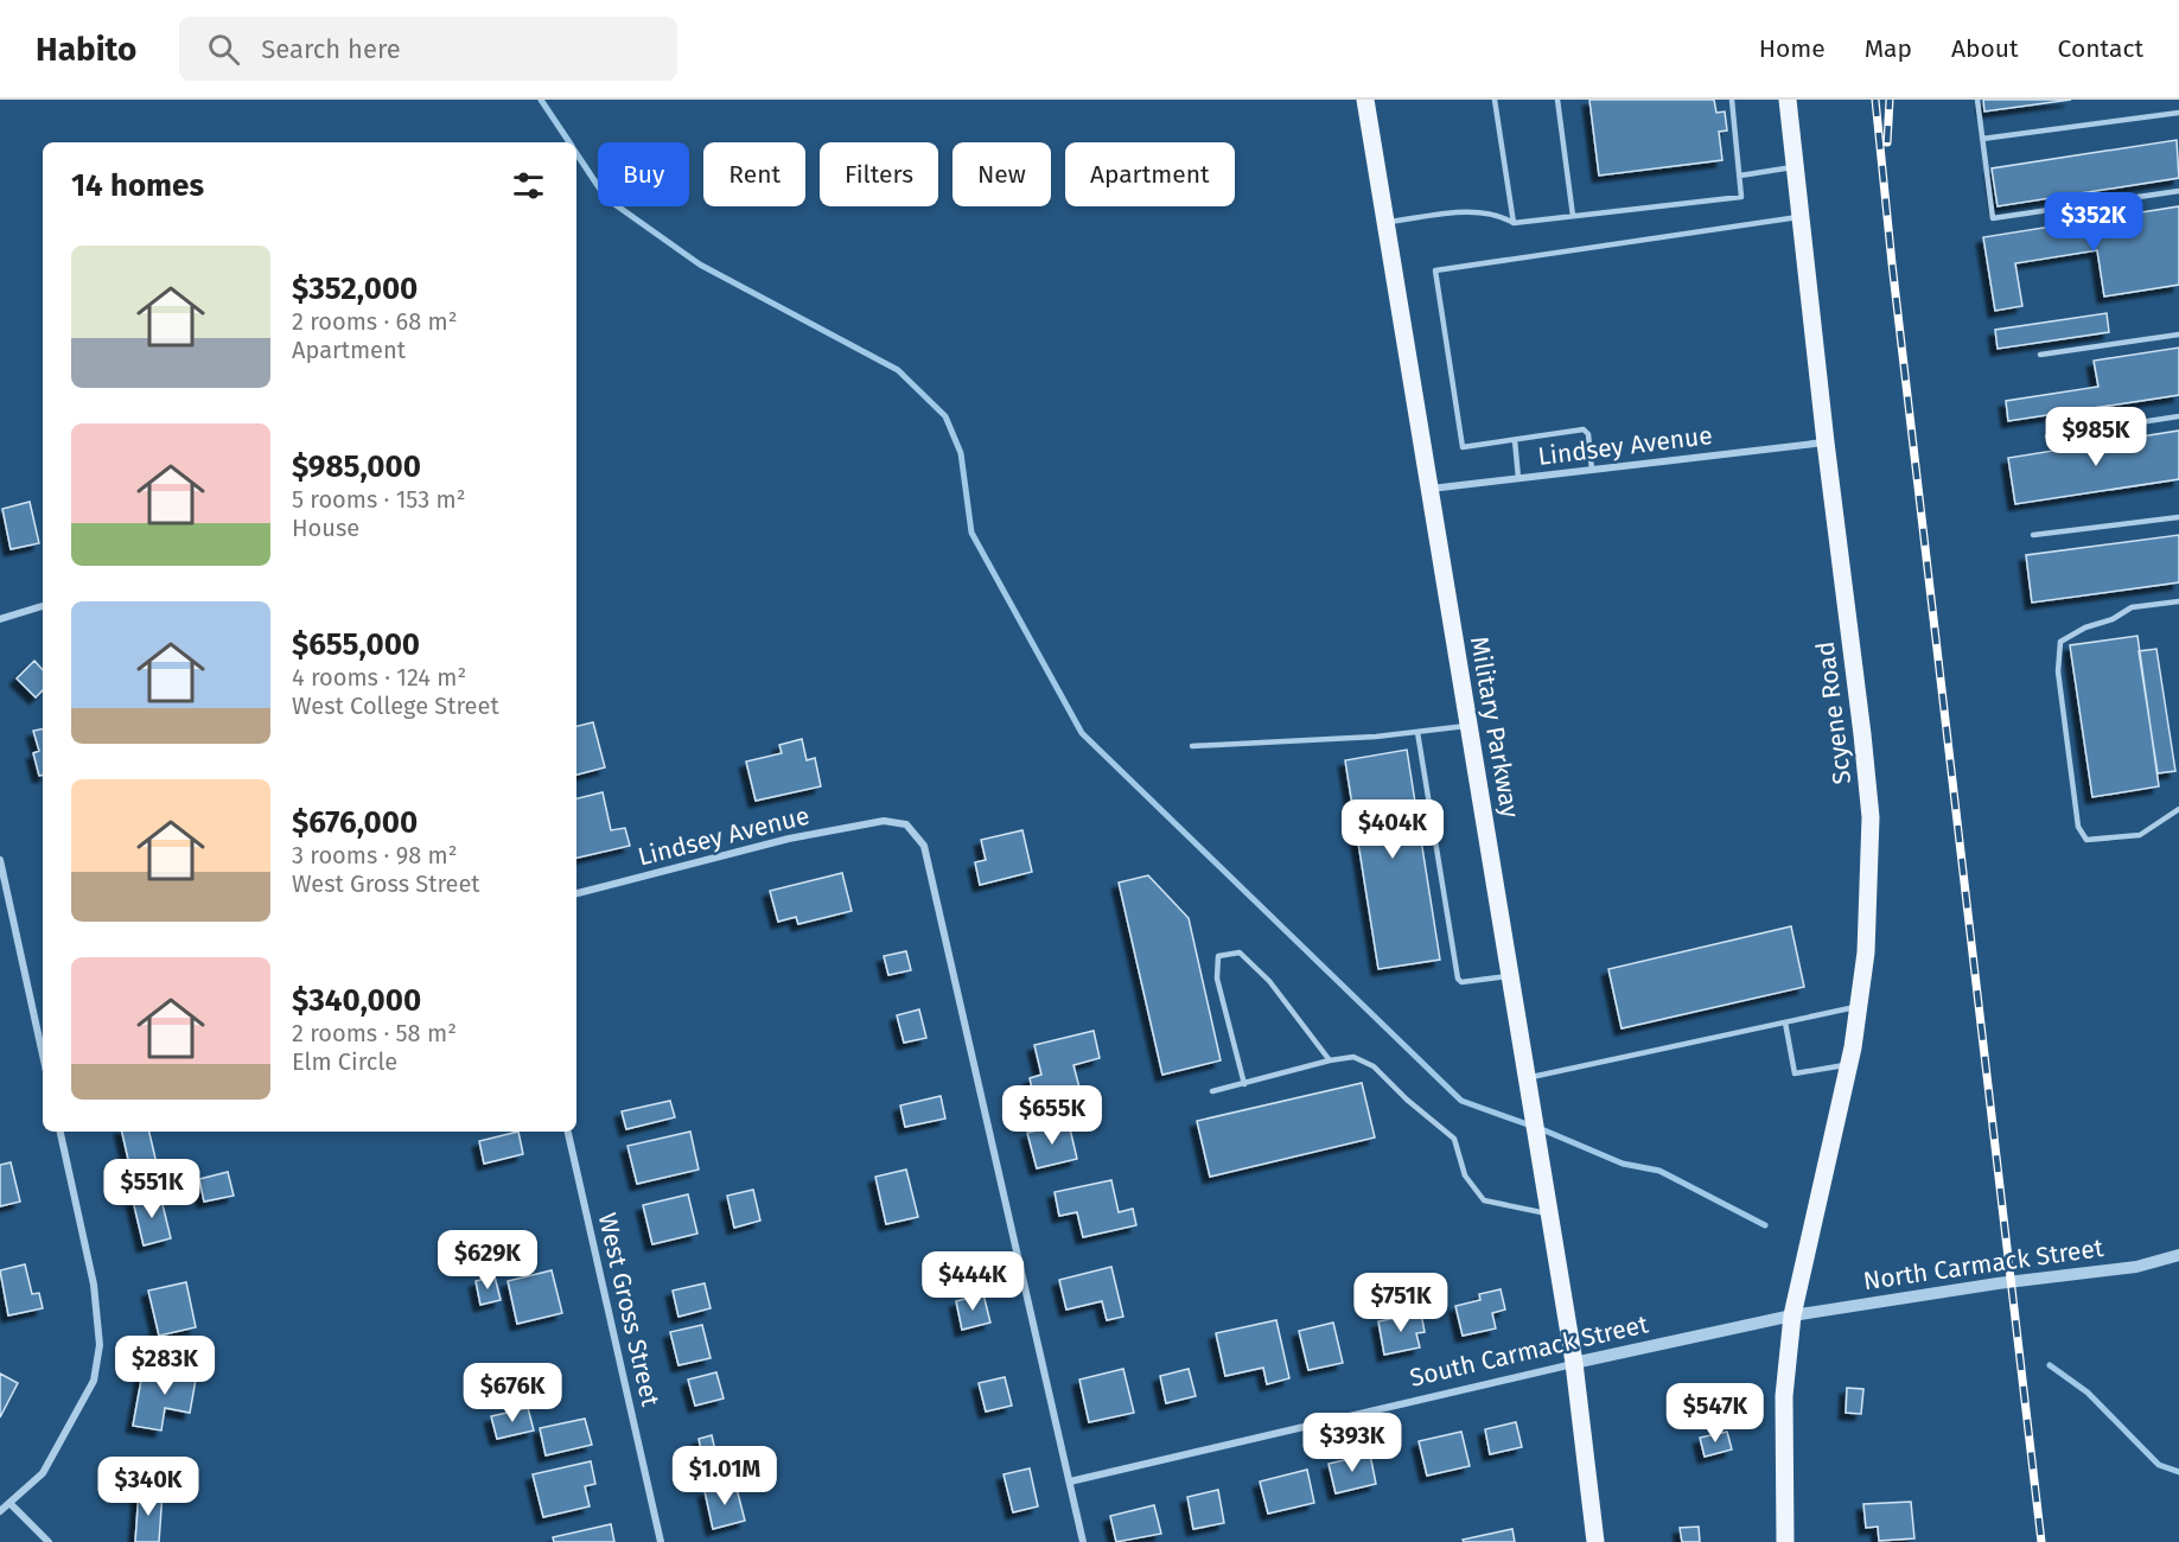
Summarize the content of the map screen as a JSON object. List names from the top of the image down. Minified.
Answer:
{"streets":{"main road":["Scyene Road","Military Parkway"],"street":["Lindsey Avenue","North Carmack Street","West Gross Street","South Carmack Street"]},"crossings":[["Lindsey Avenue","Scyene Road"],["Lindsey Avenue","Military Parkway"],["Lindsey Avenue","South Carmack Street"],["Scyene Road","North Carmack Street"],["Scyene Road","South Carmack Street"],["Military Parkway","South Carmack Street"],["North Carmack Street","South Carmack Street"]],"page":{"header":"Habito","search":"Search here","nav":["Home","Map","About","Contact"],"chip":["Buy","Rent","Filters","New","Apartment"],"heading":"14 homes","price":["$352K","$985K","$404K","$655K","$551K","$629K","$444K","$751K","$283K","$676K","$547K","$393K","$1.01M","$340K"],"list":[{"name":"$352,000","note":"2 rooms · 68 m² · Apartment"},{"name":"$985,000","note":"5 rooms · 153 m² · House"},{"name":"$655,000","note":"4 rooms · 124 m² · West College Street"},{"name":"$676,000","note":"3 rooms · 98 m² · West Gross Street"},{"name":"$340,000","note":"2 rooms · 58 m² · Elm Circle"}]}}
